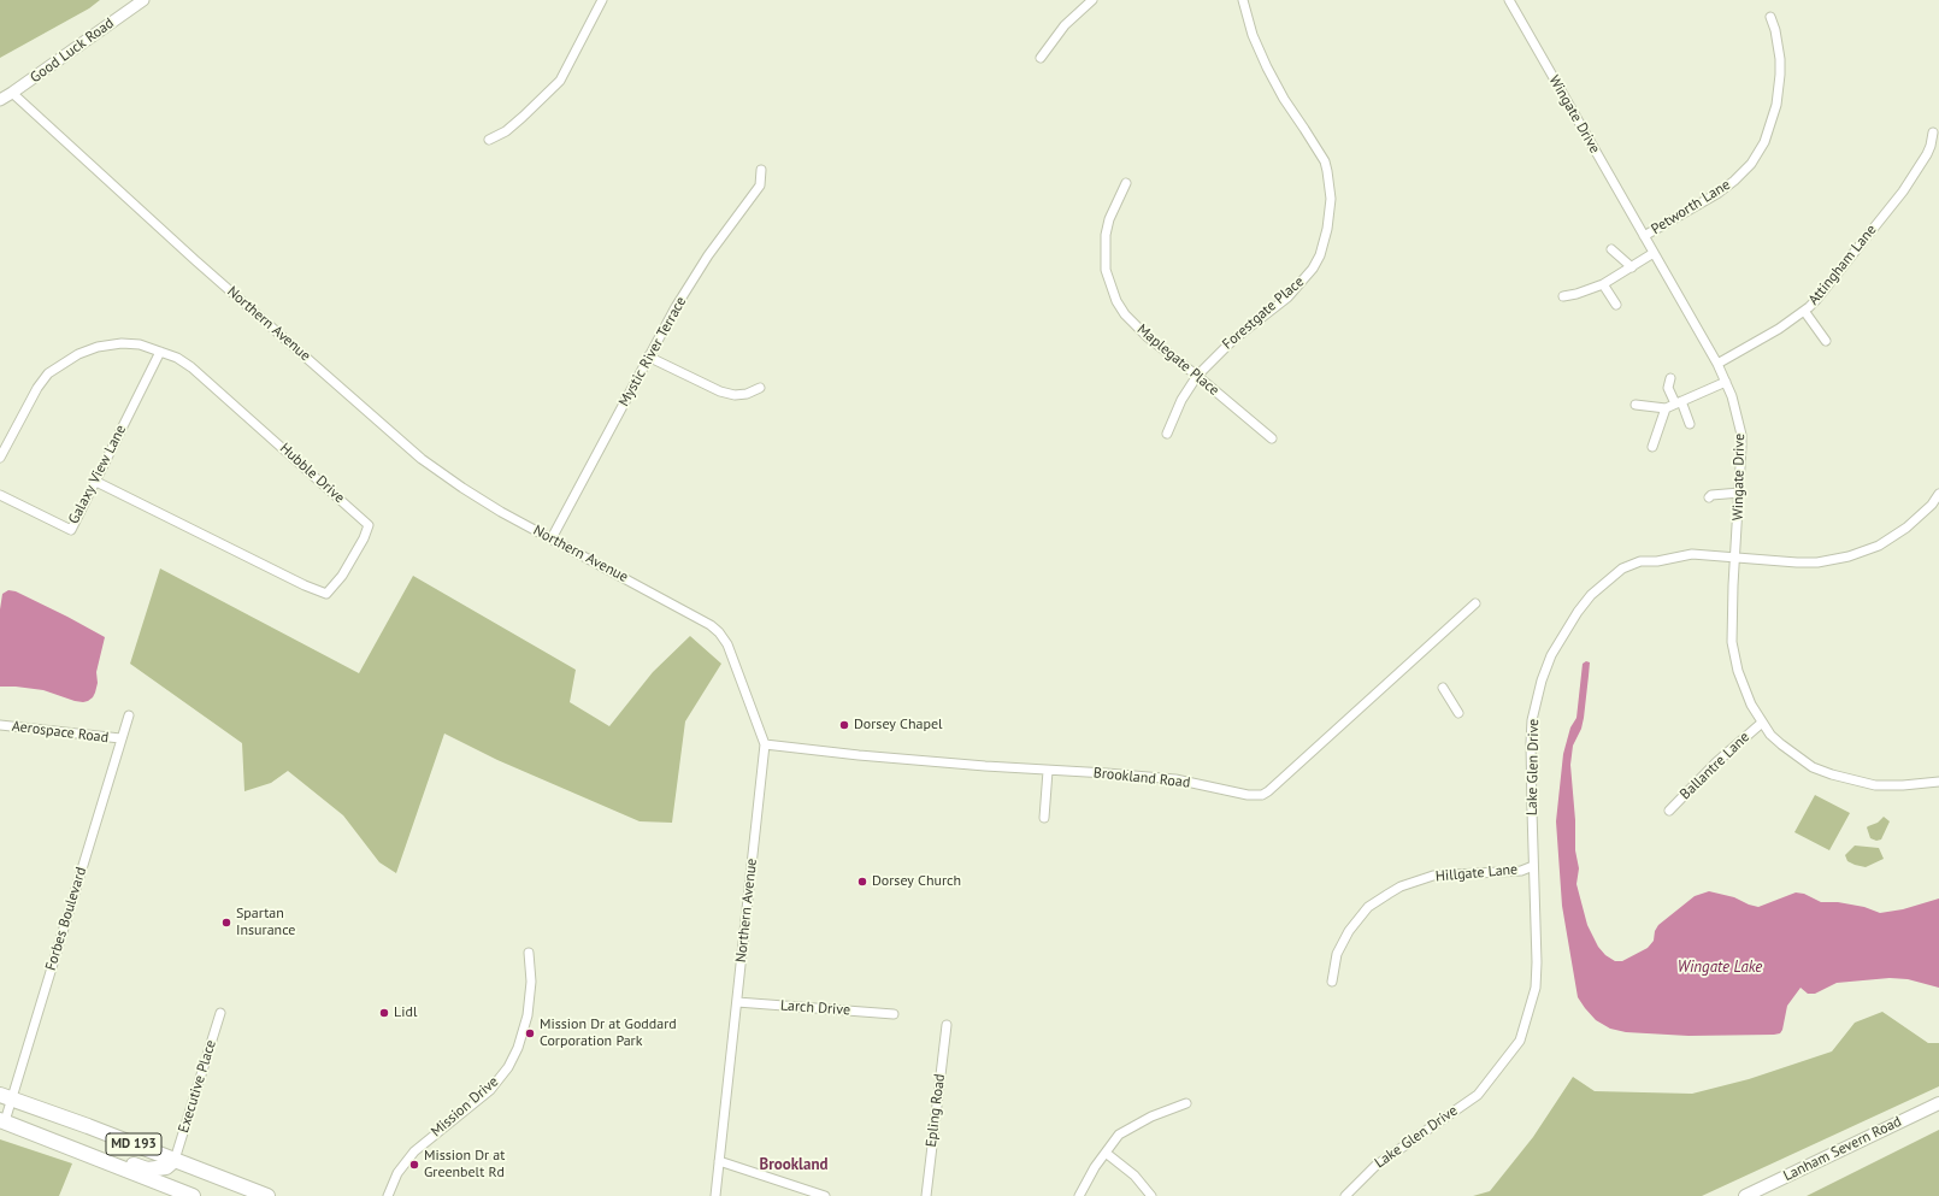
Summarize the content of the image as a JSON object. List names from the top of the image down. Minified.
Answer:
{"streets":{"main road":["MD 193","Lanham Severn Road"],"street":["Good Luck Road","Wingate Drive","Petworth Lane","Attingham Lane","Forestgate Place","Northern Avenue","Mystic River Terrace","Maplegate Place","Hubble Drive","Galaxy View Lane","Aerospace Road","Ballantre Lane","Lake Glen Drive","Brookland Road","Hillgate Lane","Forbes Boulevard","Larch Drive","Executive Place","Mission Drive","Epling Road"]},"crossings":[["Good Luck Road","Northern Avenue"],["Wingate Drive","Petworth Lane"],["Wingate Drive","Attingham Lane"],["Wingate Drive","Ballantre Lane"],["Wingate Drive","Lake Glen Drive"],["Forestgate Place","Maplegate Place"],["Northern Avenue","Mystic River Terrace"],["Northern Avenue","Brookland Road"],["Northern Avenue","Larch Drive"],["Hubble Drive","Galaxy View Lane"],["Aerospace Road","Forbes Boulevard"],["Lake Glen Drive","Hillgate Lane"],["Forbes Boulevard","MD 193"],["Executive Place","MD 193"]],"districts":["Brookland"],"water":["Wingate Lake"],"places":["Dorsey Chapel","Dorsey Church","Spartan Insurance","Lidl","Mission Dr at Goddard Corporation Park","Mission Dr at Greenbelt Rd"]}
